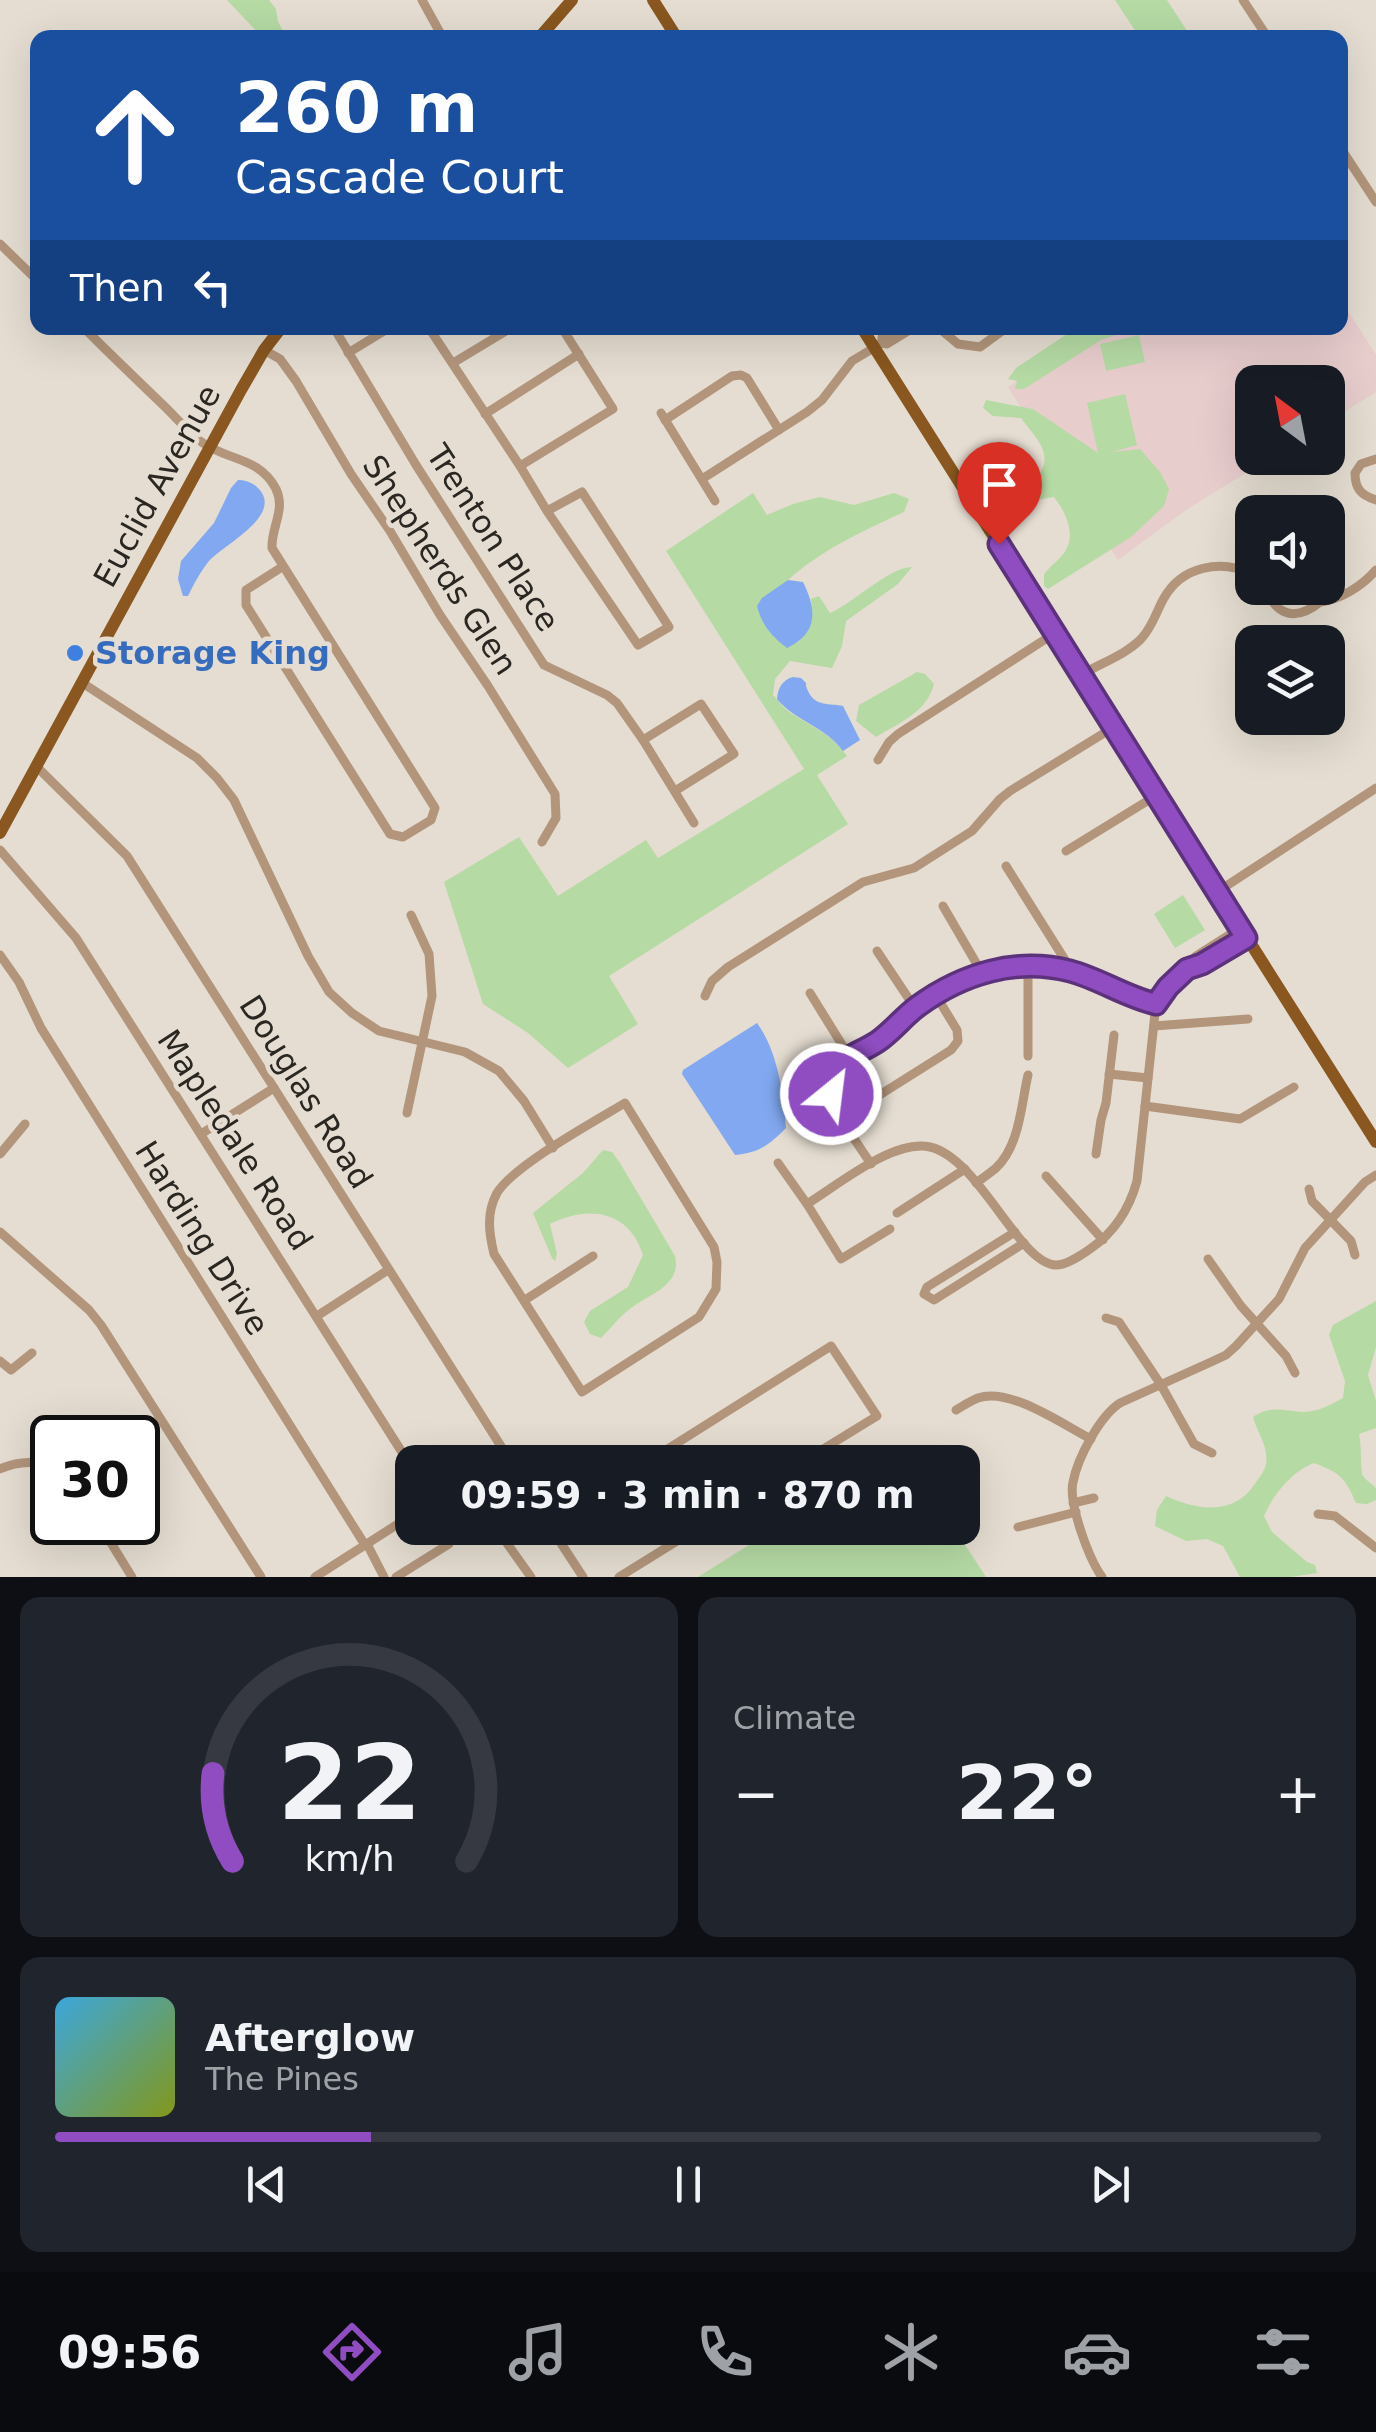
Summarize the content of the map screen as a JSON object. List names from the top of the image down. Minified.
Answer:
{"streets":{"main road":["Euclid Avenue"],"street":["Trenton Place","Shepherds Glen","Douglas Road","Mapledale Road","Harding Drive"]},"crossings":[["Euclid Avenue","Shepherds Glen"],["Euclid Avenue","Douglas Road"]],"places":["Storage King"],"north":"top left","page":{"turn":["260 m","Cascade Court"],"then":"Then","limit":"30","trip":"09:59 · 3 min · 870 m","tile":"Climate","heat":["−","22°","+"],"song":["Afterglow","The Pines"],"tabs":"09:56","gauge":["22","km/h"]}}
